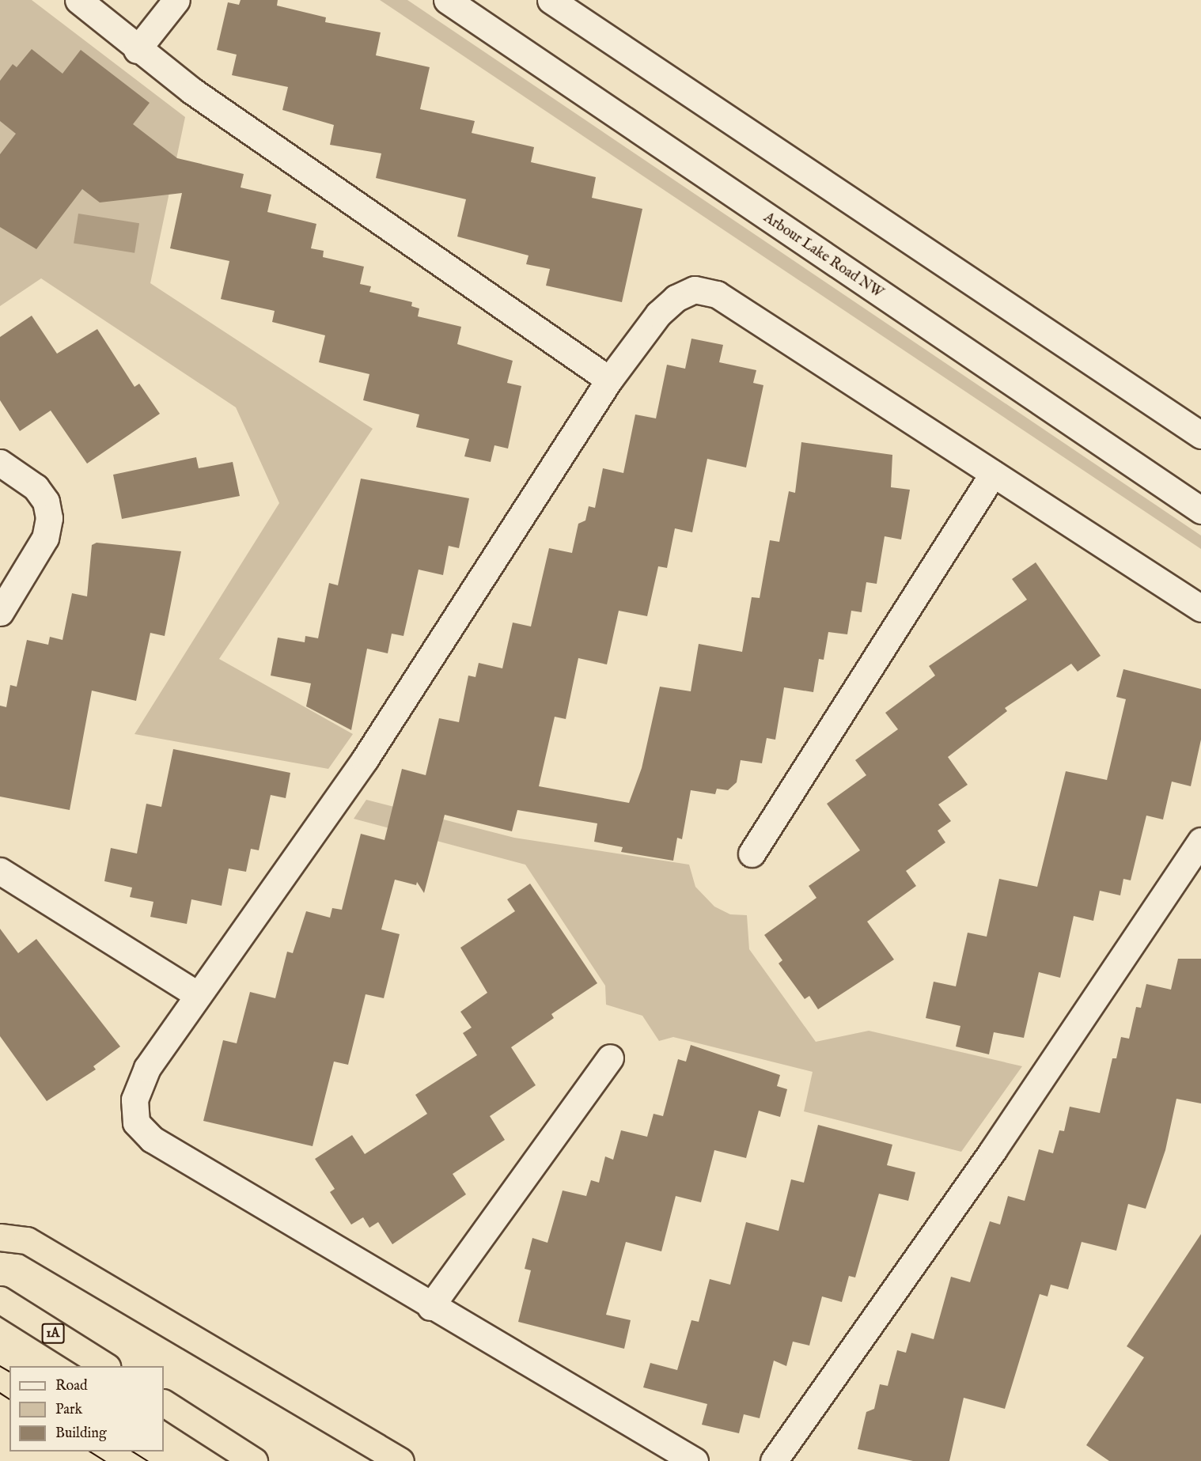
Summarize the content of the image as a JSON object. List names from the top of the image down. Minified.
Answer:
{"streets":{"highway":["1A"],"street":["Arbour Lake Road NW"]},"legend":["Road","Park","Building"]}
